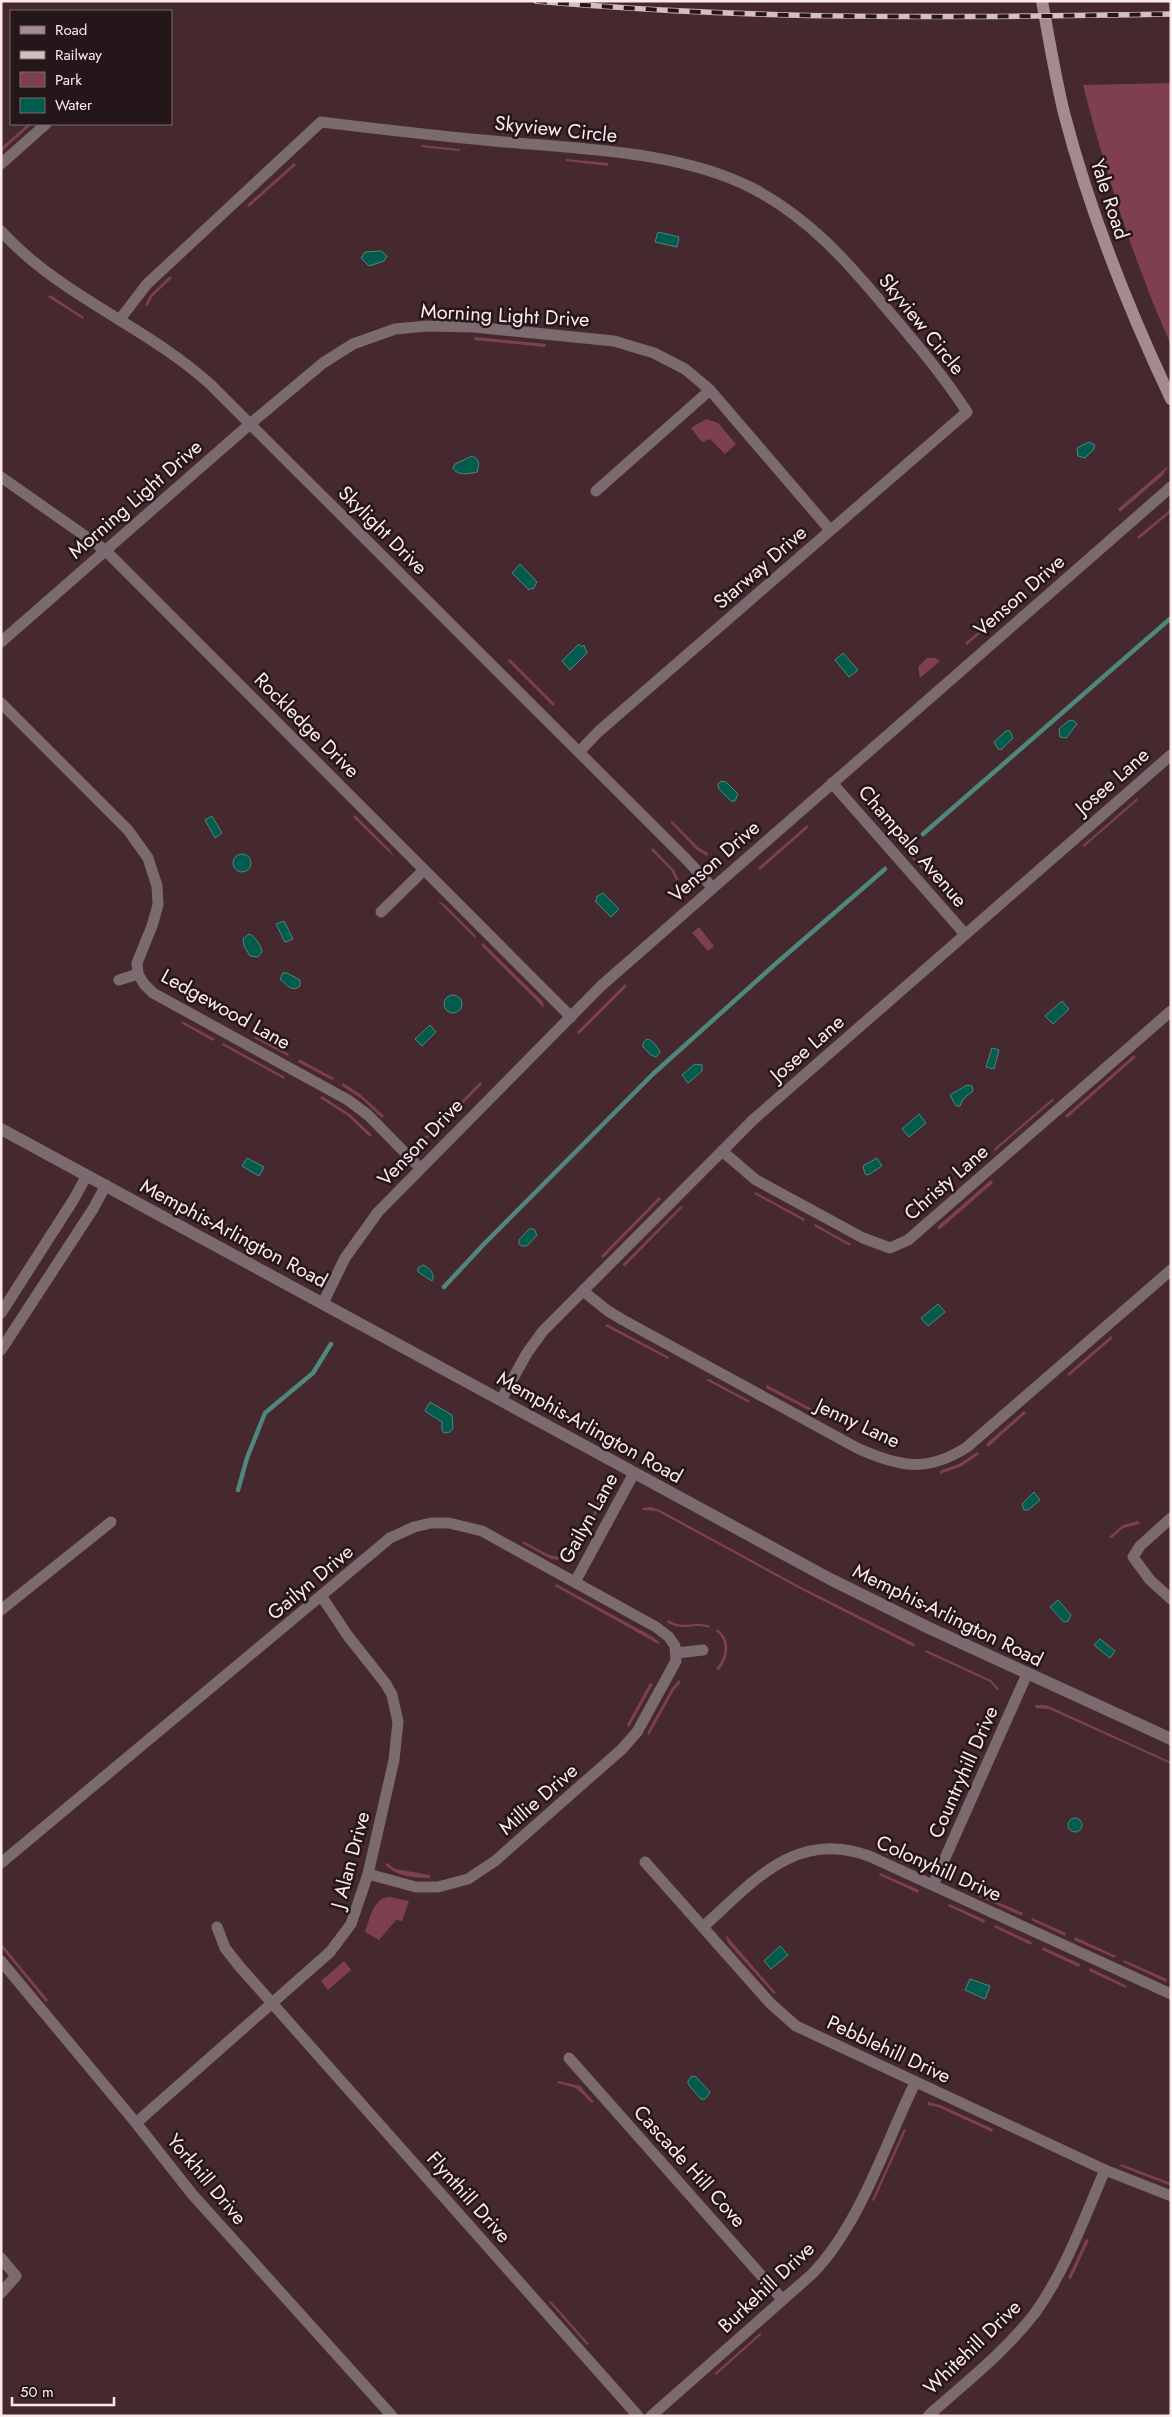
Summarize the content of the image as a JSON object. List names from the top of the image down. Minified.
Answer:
{"streets":{"main road":["Yale Road"],"street":["Skyview Circle","Morning Light Drive","Skylight Drive","Starway Drive","Venson Drive","Rockledge Drive","Josee Lane","Champale Avenue","Ledgewood Lane","Christy Lane","Memphis-Arlington Road","Jenny Lane","Gailyn Lane","Gailyn Drive","Countryhill Drive","Millie Drive","J Alan Drive","Colonyhill Drive","Pebblehill Drive","Cascade Hill Cove","Yorkhill Drive","Flynthill Drive","Burkehill Drive","Whitehill Drive"]},"crossings":[["Skyview Circle","Skylight Drive"],["Skyview Circle","Starway Drive"],["Morning Light Drive","Skylight Drive"],["Morning Light Drive","Starway Drive"],["Morning Light Drive","Rockledge Drive"],["Skylight Drive","Starway Drive"],["Skylight Drive","Venson Drive"],["Venson Drive","Rockledge Drive"],["Venson Drive","Champale Avenue"],["Venson Drive","Ledgewood Lane"],["Venson Drive","Memphis-Arlington Road"],["Josee Lane","Champale Avenue"],["Josee Lane","Christy Lane"],["Josee Lane","Memphis-Arlington Road"],["Josee Lane","Jenny Lane"],["Memphis-Arlington Road","Gailyn Lane"],["Memphis-Arlington Road","Countryhill Drive"],["Gailyn Lane","Gailyn Drive"],["Gailyn Drive","Millie Drive"],["Gailyn Drive","J Alan Drive"],["Countryhill Drive","Colonyhill Drive"],["Millie Drive","J Alan Drive"],["J Alan Drive","Yorkhill Drive"],["J Alan Drive","Flynthill Drive"],["Colonyhill Drive","Pebblehill Drive"],["Pebblehill Drive","Burkehill Drive"],["Pebblehill Drive","Whitehill Drive"],["Cascade Hill Cove","Burkehill Drive"]],"legend":["Road","Railway","Park","Water"],"scale_bar":"50 m"}
